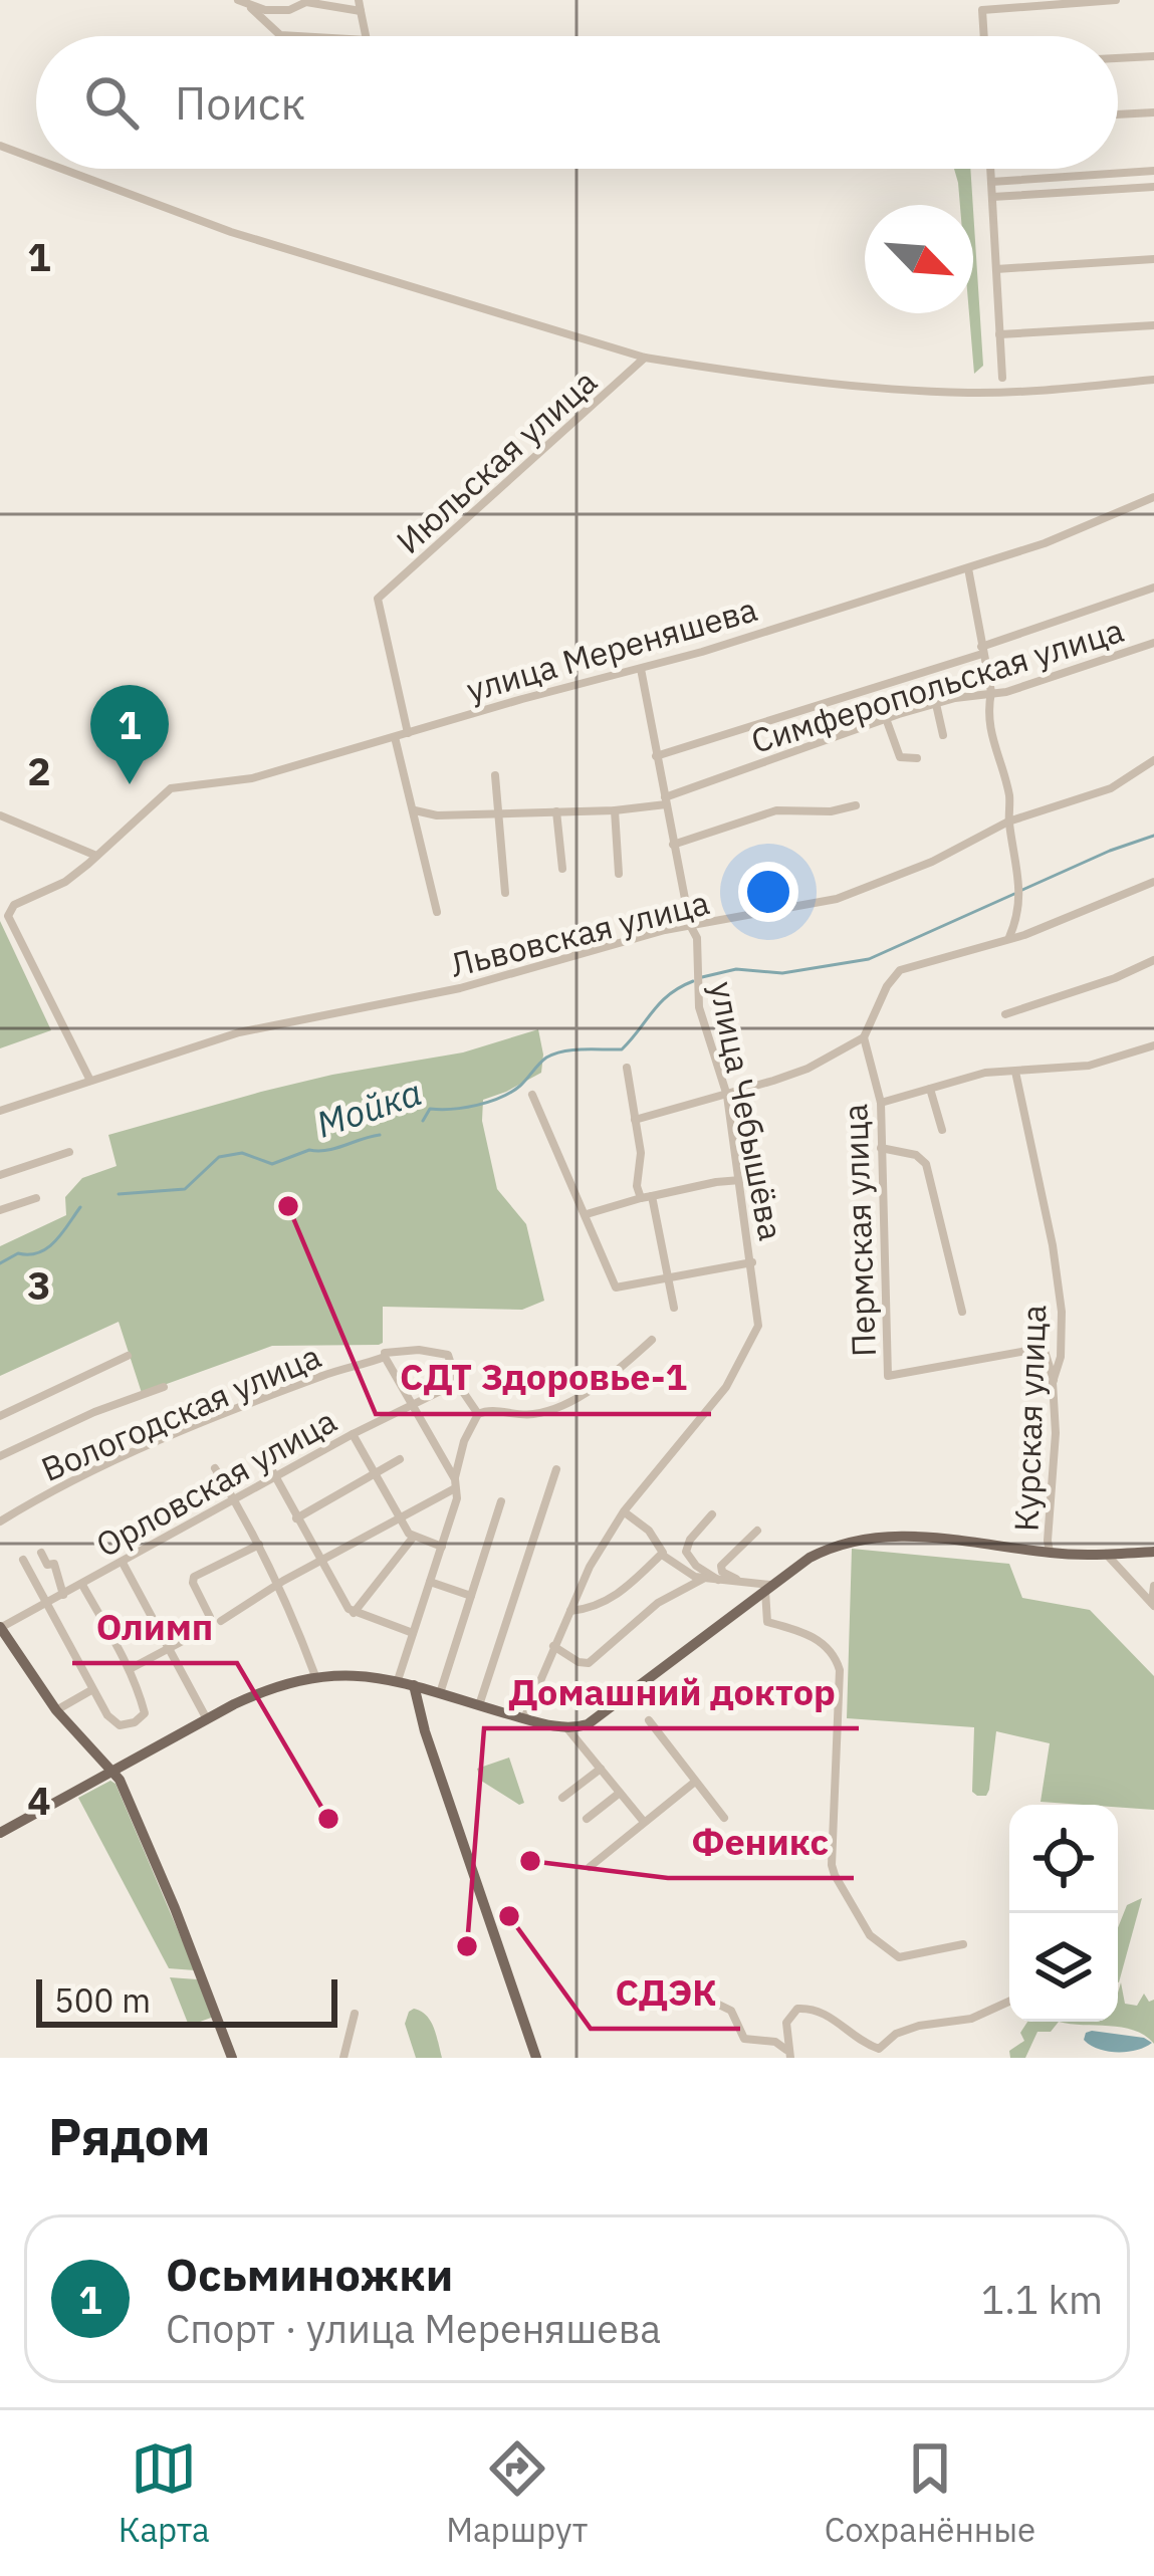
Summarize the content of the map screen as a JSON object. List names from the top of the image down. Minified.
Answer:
{"streets":{"street":["Июльская улица","улица Мереняшева","Симферопольская улица","Львовская улица","улица Чебышёва","Пермская улица","Вологодская улица","Курская улица","Орловская улица"]},"crossings":[["Июльская улица","улица Мереняшева"],["улица Мереняшева","Львовская улица"],["улица Мереняшева","улица Чебышёва"],["Симферопольская улица","улица Чебышёва"],["Львовская улица","улица Чебышёва"],["Пермская улица","Курская улица"],["Вологодская улица","Орловская улица"]],"water":["Мойка"],"places":["СДТ Здоровье-1","Олимп","Феникс","СДЭК","Домашний доктор"],"scale_bar":"500 m","north":"bottom right","page":{"search":"Поиск","pins":"1","scale":"500 m","heading":"Рядом","list":[{"mark":"1","name":"Осьминожки","note":"Спорт · улица Мереняшева","value":"1.1 km"}],"nav":["Карта","Маршрут","Сохранённые"]},"grid":{"rows":["1","2","3","4"]}}
